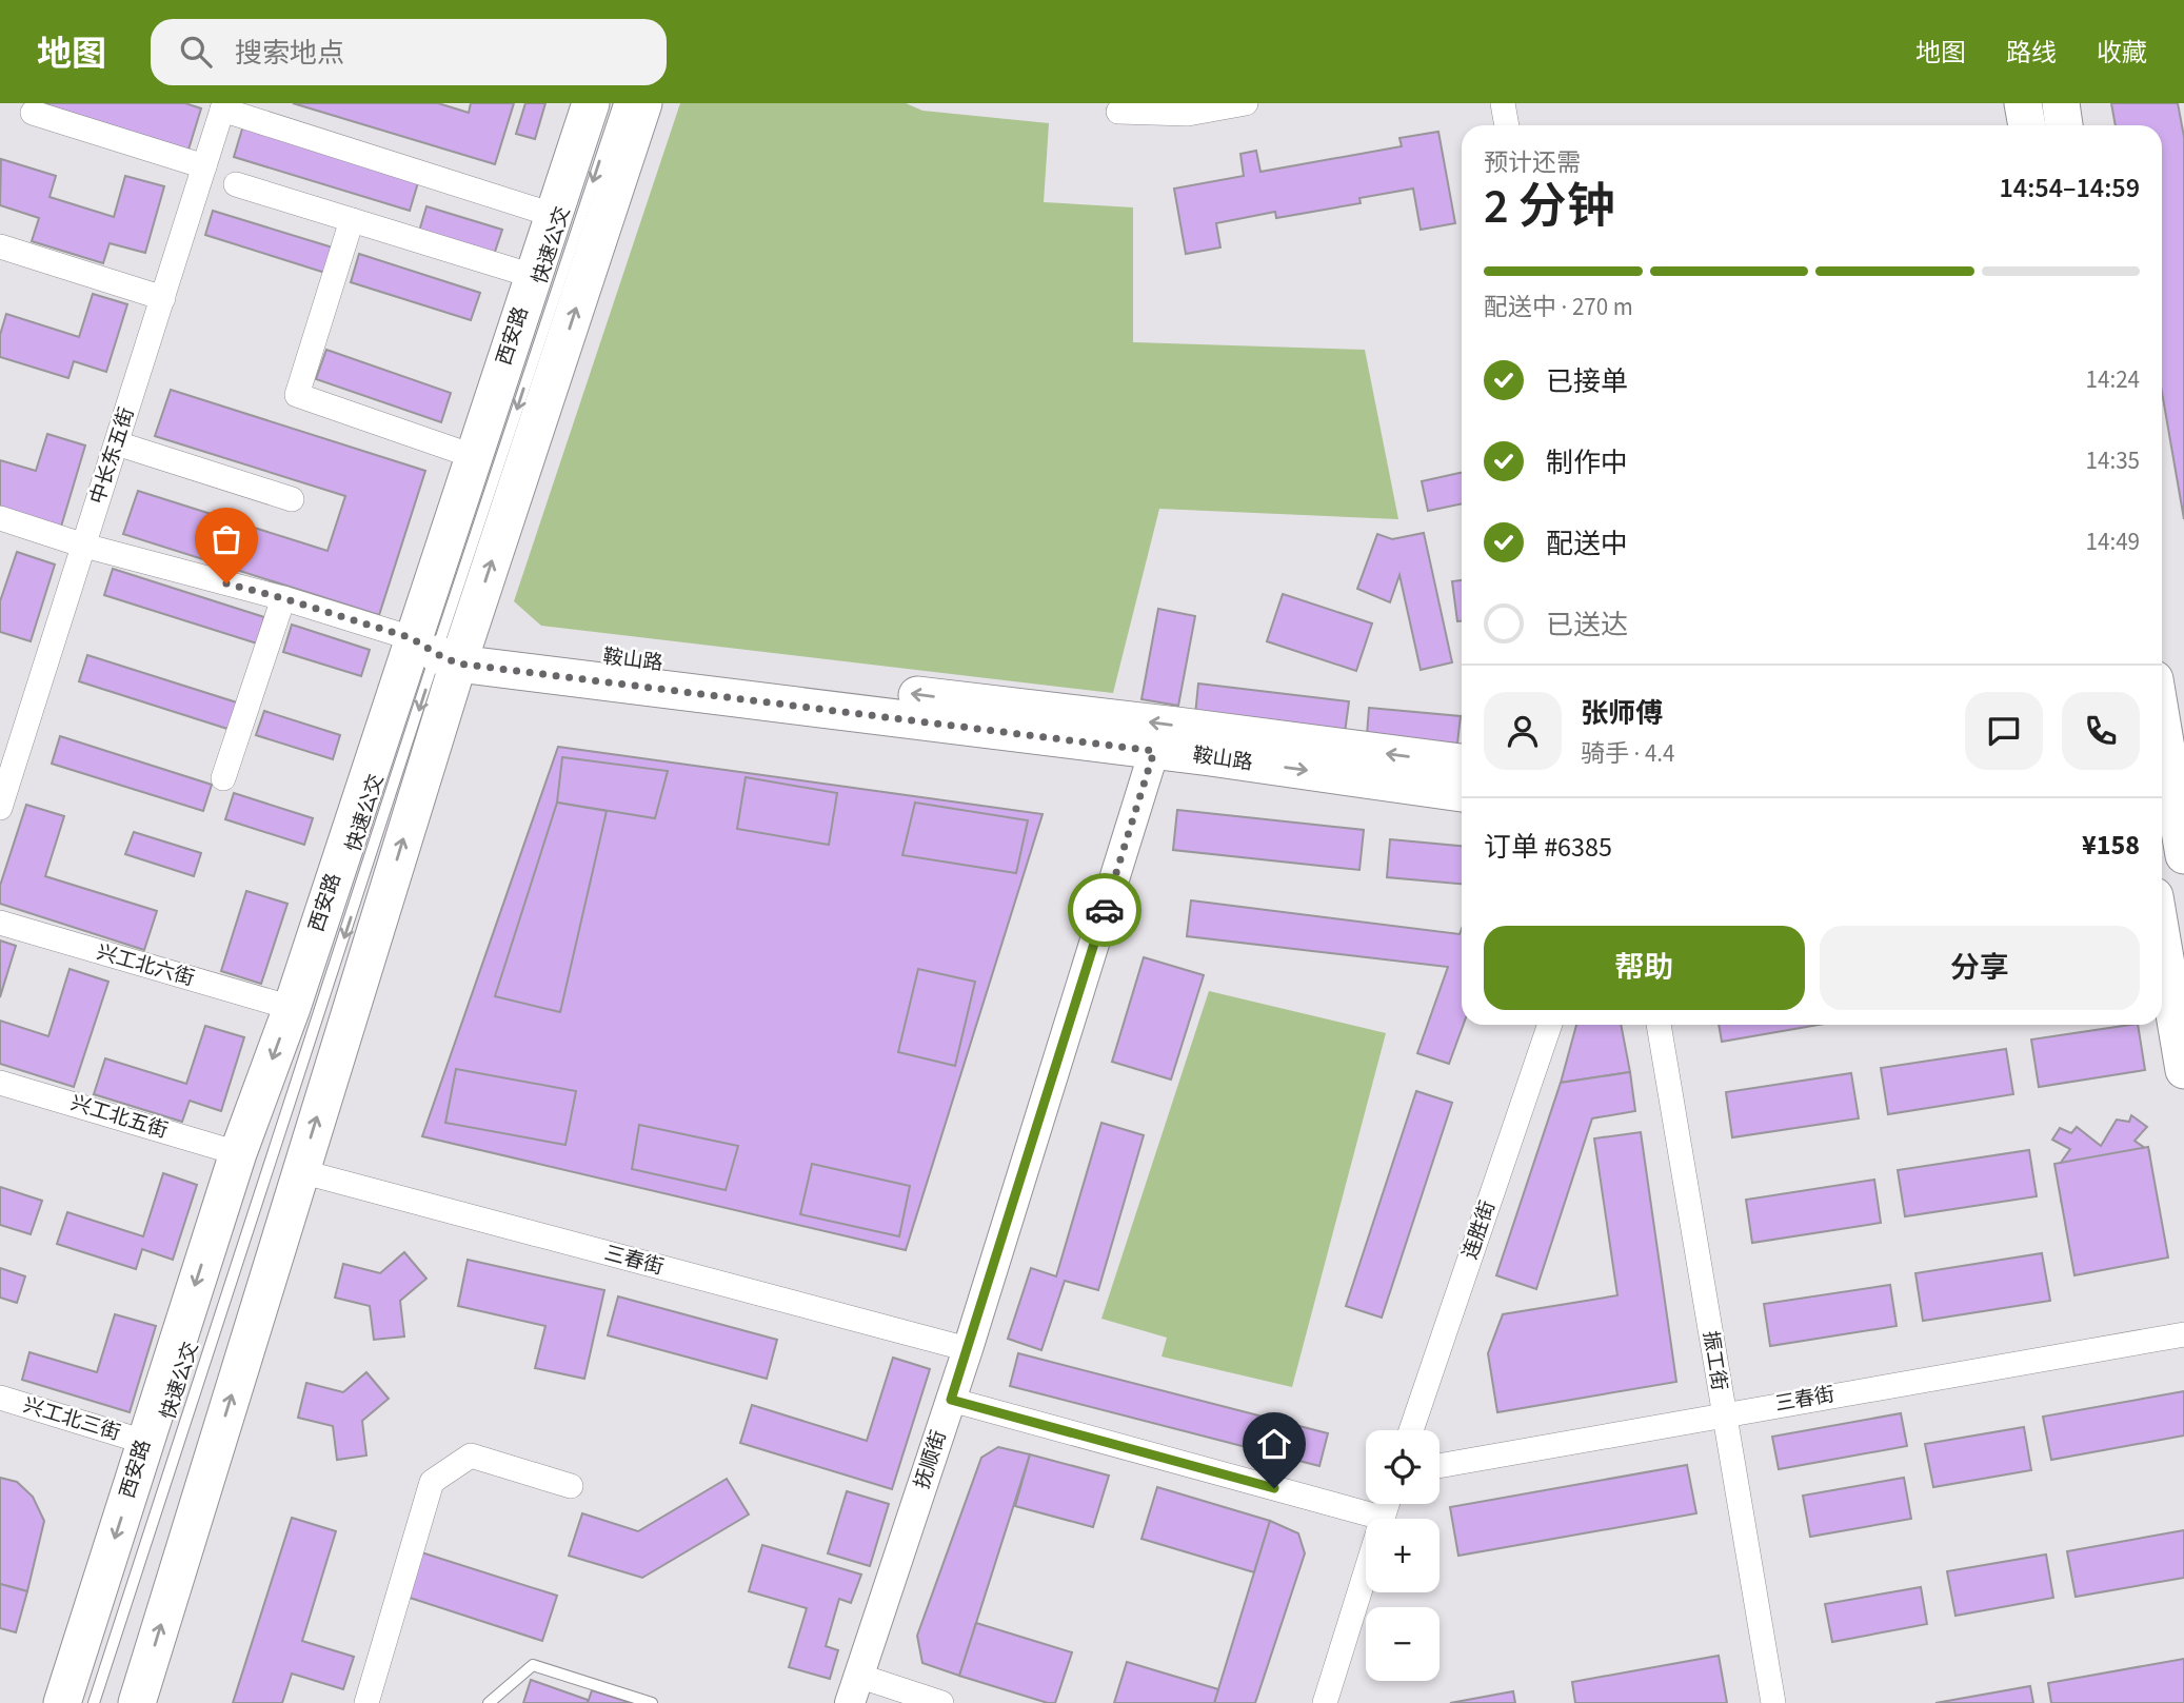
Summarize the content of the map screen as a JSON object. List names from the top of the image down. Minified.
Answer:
{"streets":{"main road":["西安路","鞍山路"],"street":["中长东五街","兴工北六街","兴工北五街","连胜街","三春街","振工街","兴工北三街","抚顺街"],"lane":["快速公交"]},"crossings":[["快速公交","西安路"],["快速公交","鞍山路"],["西安路","鞍山路"],["西安路","兴工北六街"],["西安路","兴工北五街"],["西安路","三春街"],["西安路","兴工北三街"],["中长东五街","鞍山路"],["鞍山路","抚顺街"],["三春街","振工街"],["三春街","抚顺街"]],"one_way":["快速公交"],"page":{"header":"地图","search":"搜索地点","nav":["地图","路线","收藏"],"heading":["2 分钟","预计还需","14:54–14:59"],"panel":["张师傅","骑手 · 4.4","订单 #6385","¥158"],"bar":"配送中 · 270 m","list":[["已接单","14:24"],["制作中","14:35"],["配送中","14:49"],"已送达"],"buttons":["帮助","分享"],"map_buttons":["+","−"]}}
